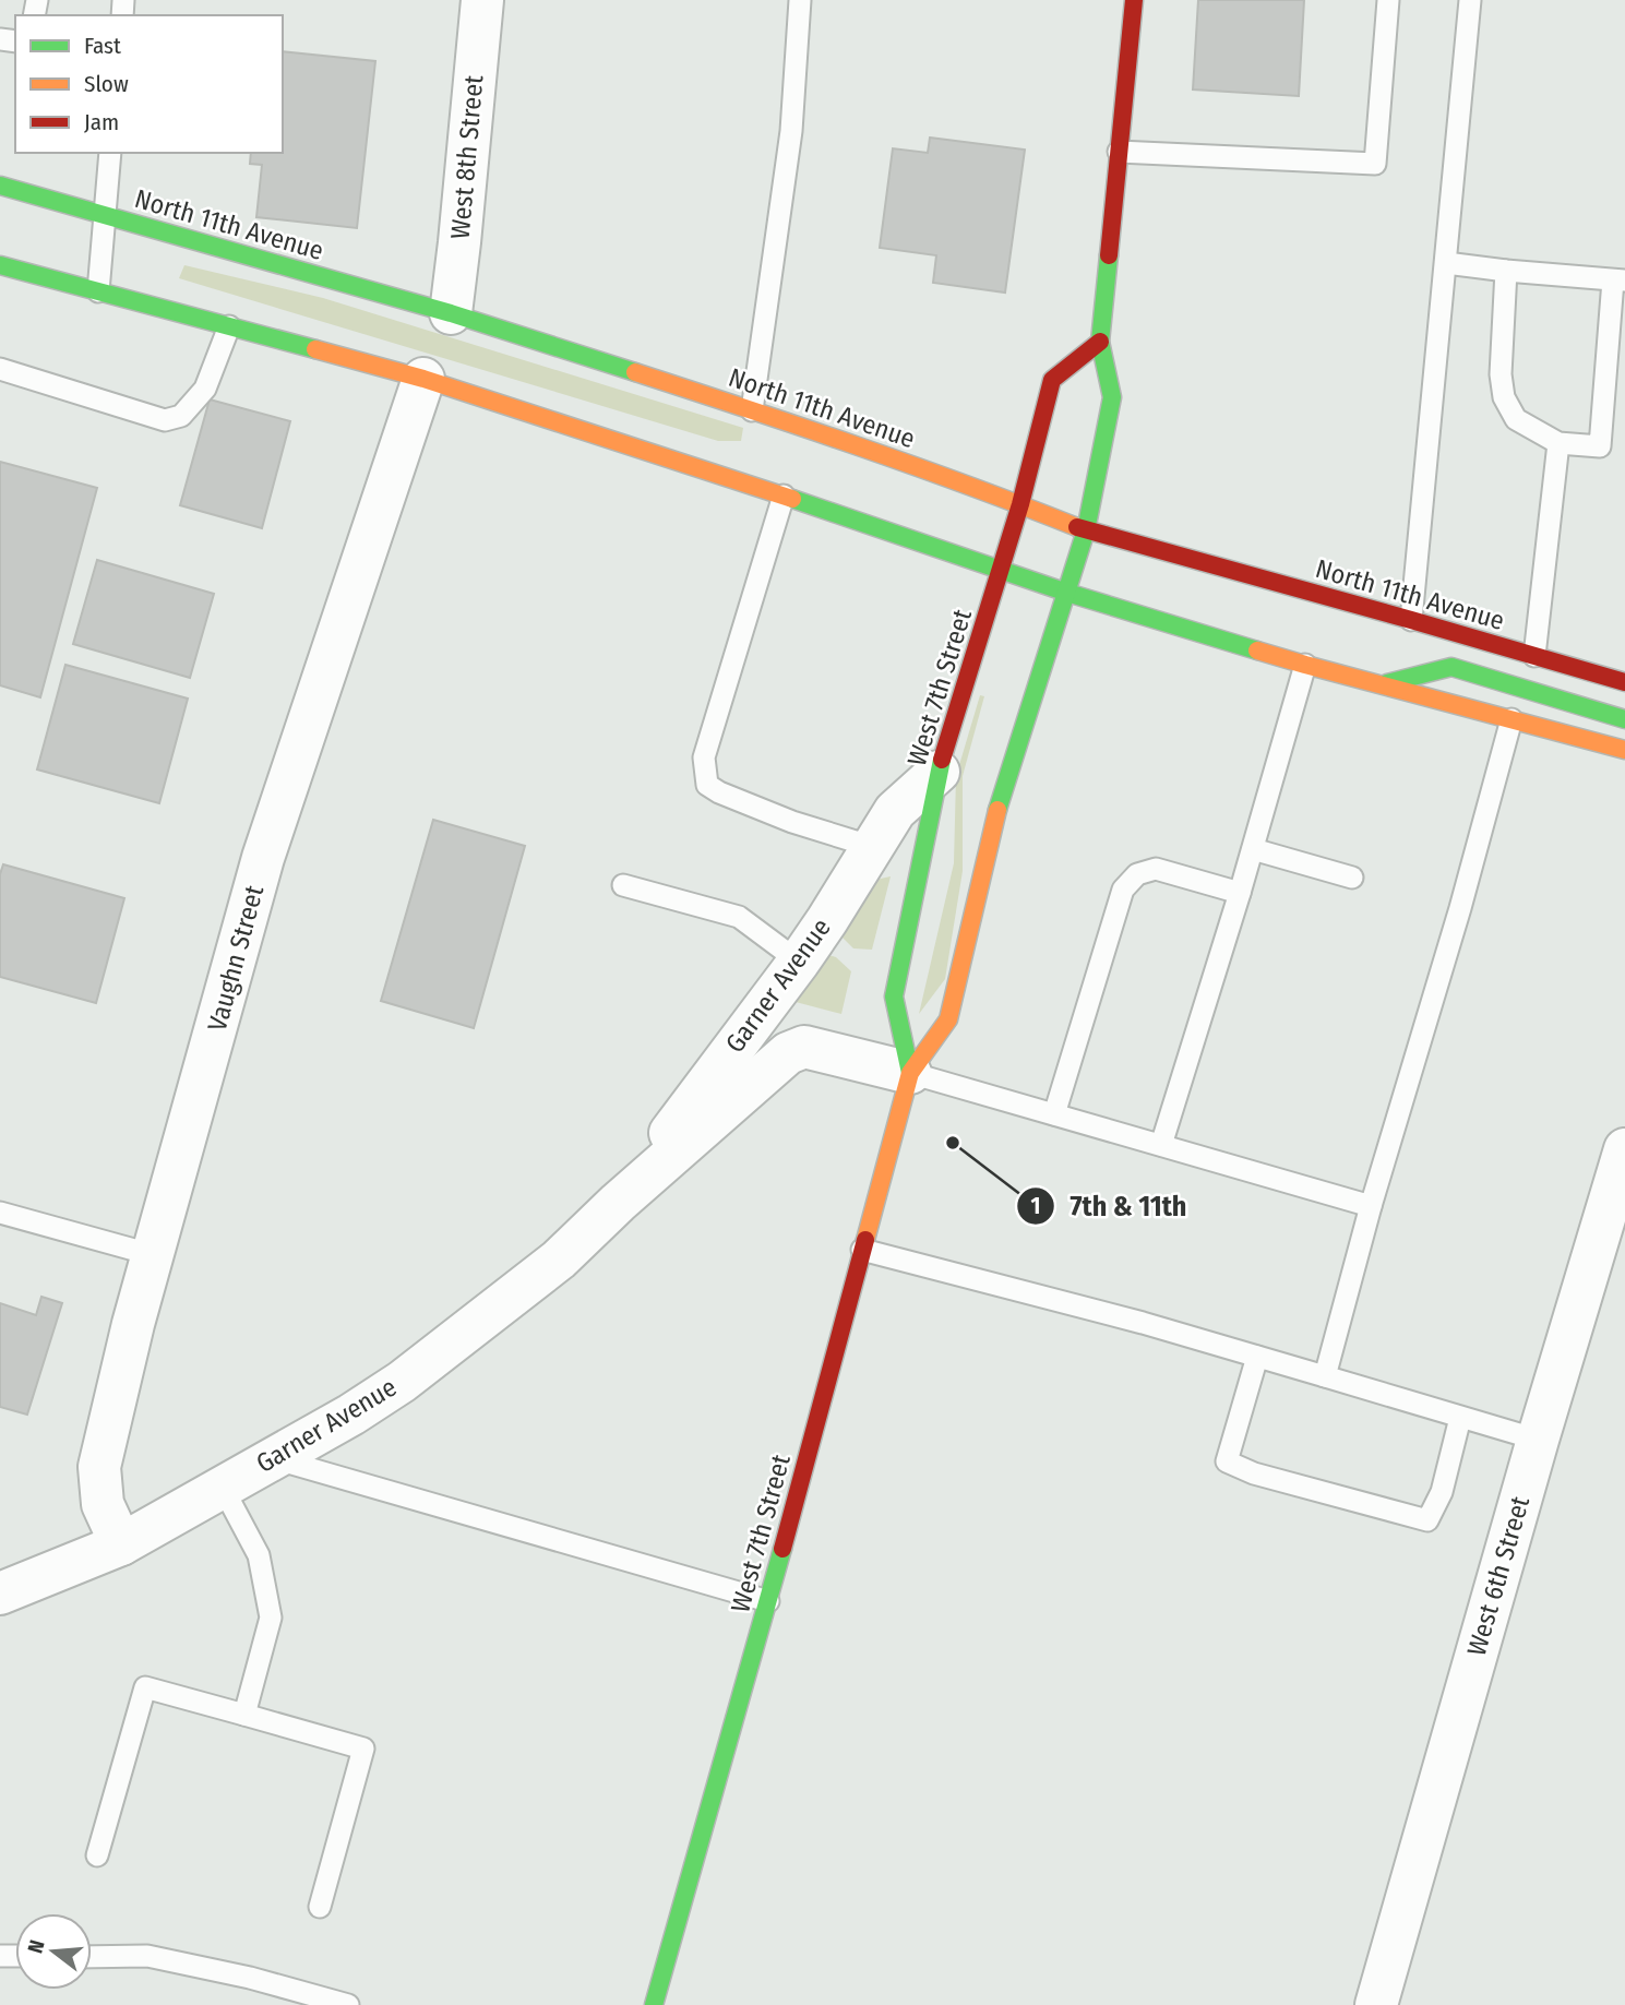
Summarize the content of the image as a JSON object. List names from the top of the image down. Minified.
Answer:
{"streets":{"main road":["North 11th Avenue","West 7th Street"],"street":["West 8th Street","Vaughn Street","Garner Avenue","West 6th Street"]},"crossings":[["West 8th Street","North 11th Avenue"],["North 11th Avenue","West 7th Street"],["West 7th Street","Garner Avenue"],["Vaughn Street","Garner Avenue"]],"places":["7th & 11th"],"legend":["Fast","Slow","Jam"],"north":"left"}
